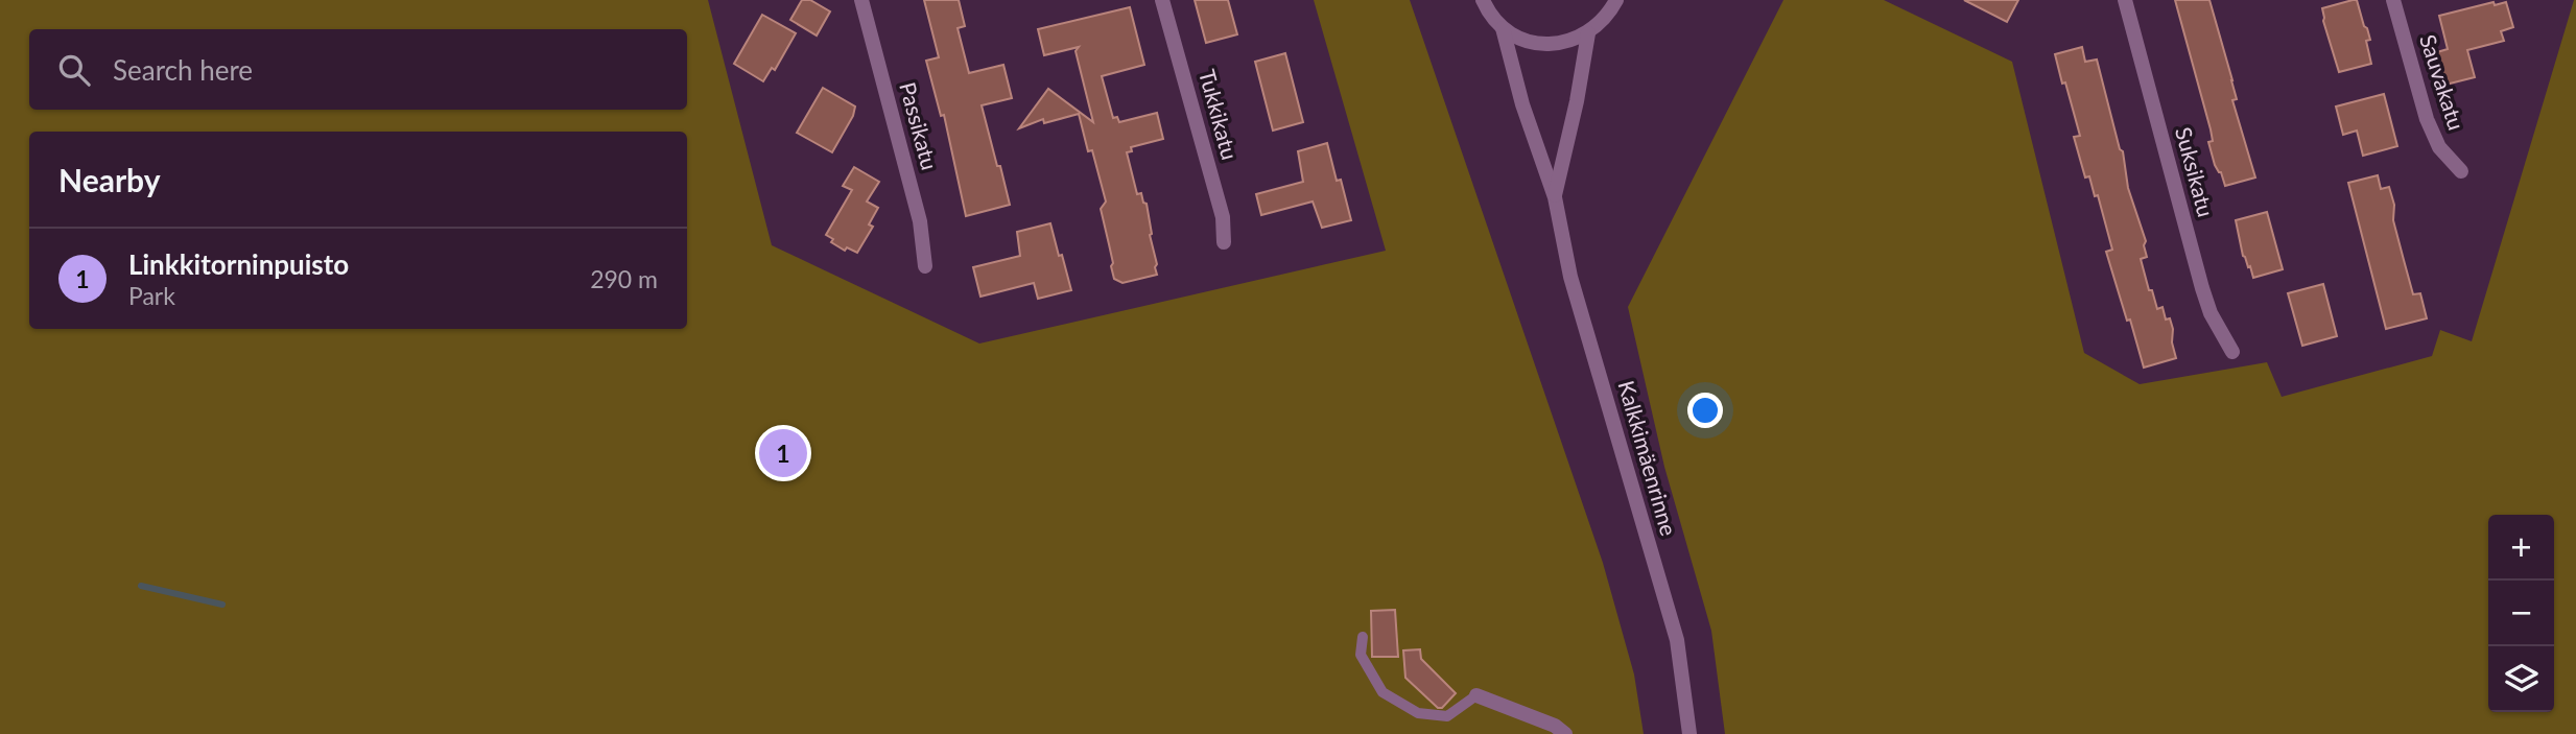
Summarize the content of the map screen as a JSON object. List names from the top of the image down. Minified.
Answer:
{"streets":{"street":["Sauvakatu","Tukkikatu","Passikatu","Suksikatu","Kalkkimäenrinne"]},"page":{"search":"Search here","heading":"Nearby","list":[{"mark":"1","name":"Linkkitorninpuisto","note":"Park","value":"290 m"}],"pins":"1","map_buttons":["+","−"]}}
